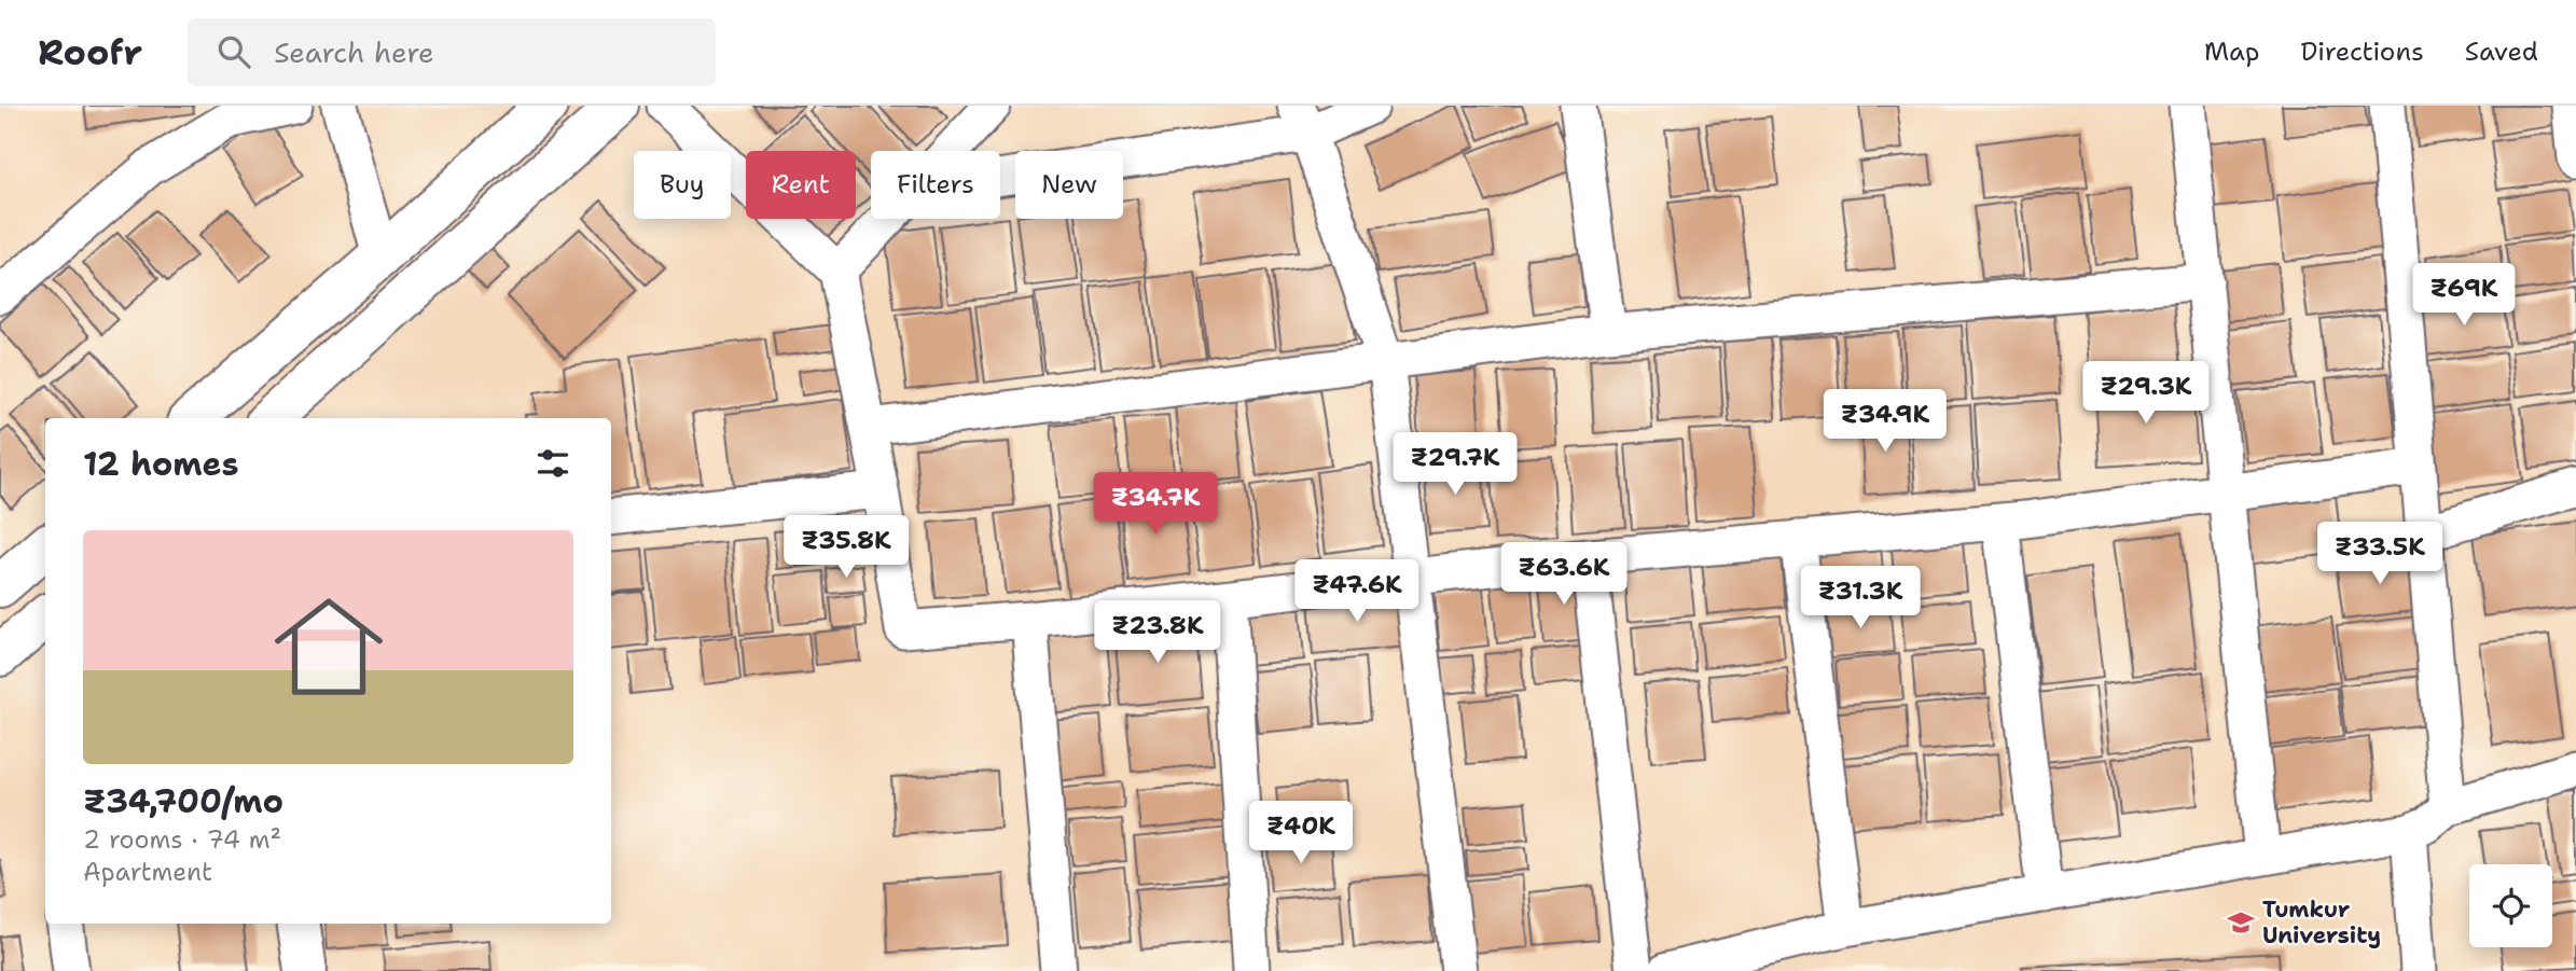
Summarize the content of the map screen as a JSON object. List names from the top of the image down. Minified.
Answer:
{"places":{"school or university":["Tumkur University"]},"page":{"header":"Roofr","search":"Search here","nav":["Map","Directions","Saved"],"chip":["Buy","Rent","Filters","New"],"price":["₹69K","₹29.3K","₹34.9K","₹29.7K","₹34.7K","₹35.8K","₹33.5K","₹63.6K","₹47.6K","₹31.3K","₹23.8K","₹40K"],"heading":"12 homes","list":[{"name":"₹34,700/mo","note":"2 rooms · 74 m² · Apartment"}]}}
